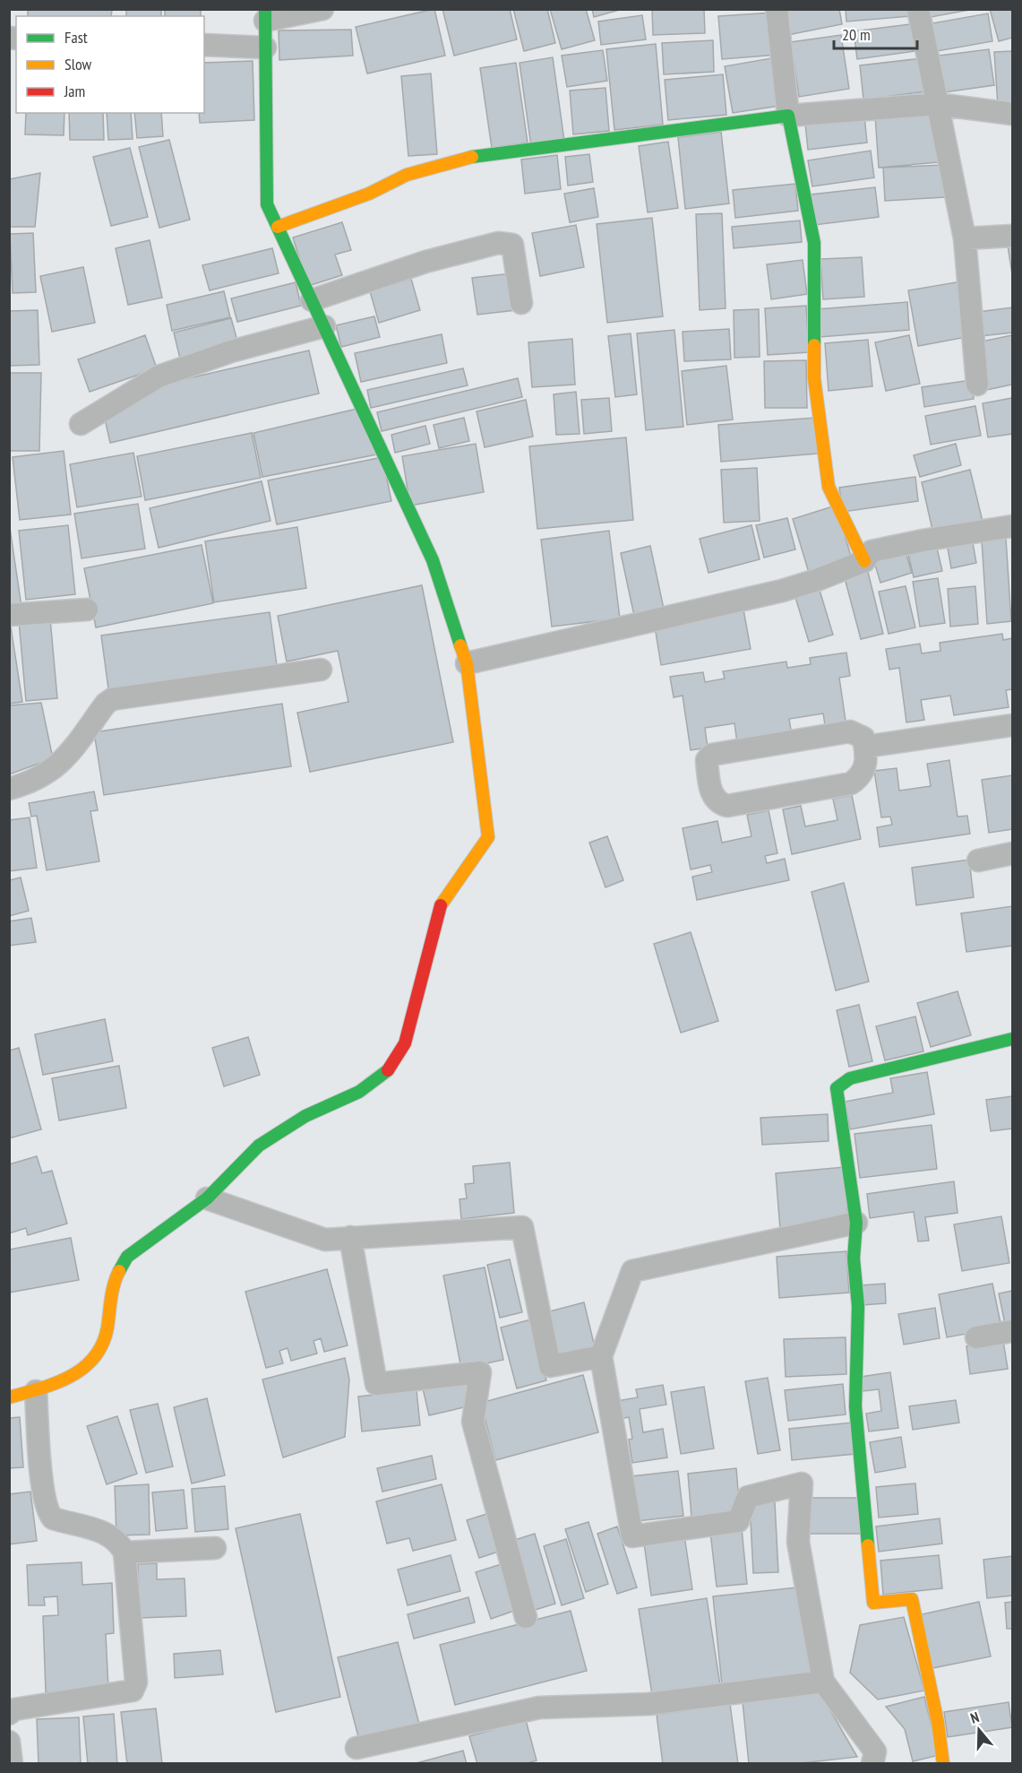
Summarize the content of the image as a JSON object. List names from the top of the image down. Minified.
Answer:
{"legend":["Fast","Slow","Jam"],"scale_bar":"20 m","north":"top"}
